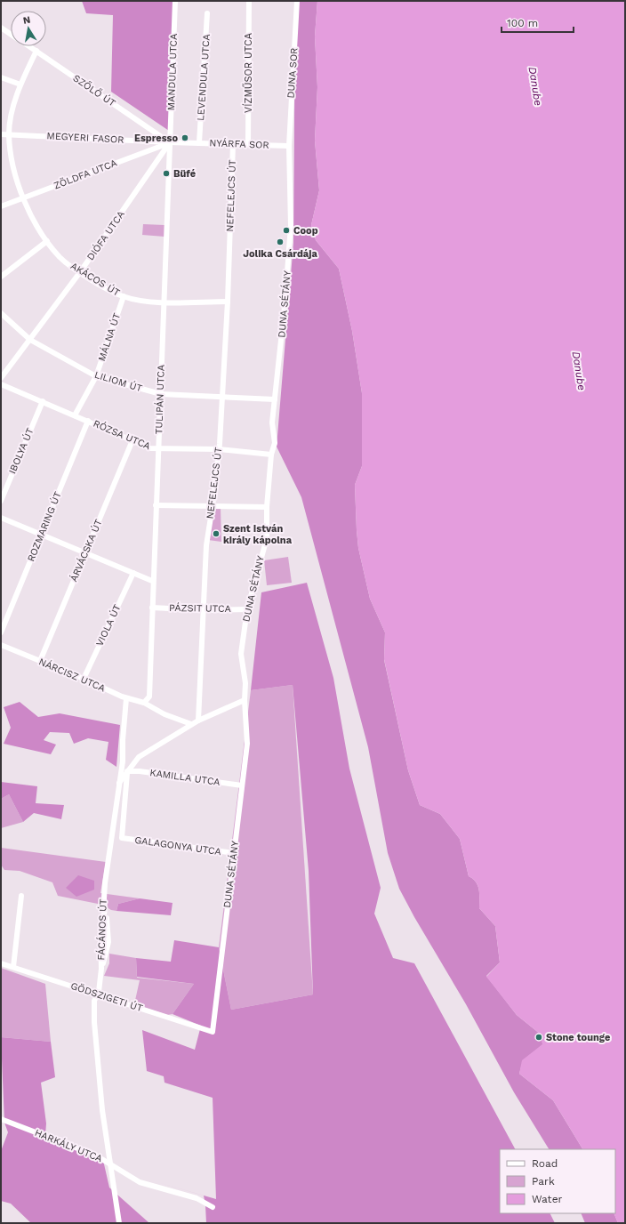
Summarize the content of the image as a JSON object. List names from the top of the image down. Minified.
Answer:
{"streets":{"street":["MANDULA UTCA","VÍZMŰSOR UTCA","DUNA SOR","LEVENDULA UTCA","SZŐLŐ ÚT","MEGYERI FASOR","NYÁRFA SOR","ZÖLDFA UTCA","NEFELEJCS ÚT","DIÓFA UTCA","AKÁCOS ÚT","DUNA SÉTÁNY","MÁLNA ÚT","LILIOM ÚT","TULIPÁN UTCA","RÓZSA UTCA","IBOLYA ÚT","ROZMARING ÚT","ÁRVÁCSKA ÚT","PÁZSIT UTCA","VIOLA ÚT","NÁRCISZ UTCA","KAMILLA UTCA","GALAGONYA UTCA","FÁCÁNOS ÚT","GÖDSZIGETI ÚT","HARKÁLY UTCA"]},"crossings":[["MANDULA UTCA","SZŐLŐ ÚT"],["MANDULA UTCA","MEGYERI FASOR"],["MANDULA UTCA","ZÖLDFA UTCA"],["MANDULA UTCA","DIÓFA UTCA"],["MANDULA UTCA","TULIPÁN UTCA"],["VÍZMŰSOR UTCA","NYÁRFA SOR"],["DUNA SOR","NYÁRFA SOR"],["DUNA SOR","DUNA SÉTÁNY"],["LEVENDULA UTCA","NYÁRFA SOR"],["SZŐLŐ ÚT","MEGYERI FASOR"],["SZŐLŐ ÚT","ZÖLDFA UTCA"],["SZŐLŐ ÚT","DIÓFA UTCA"],["SZŐLŐ ÚT","AKÁCOS ÚT"],["MEGYERI FASOR","NYÁRFA SOR"],["MEGYERI FASOR","ZÖLDFA UTCA"],["MEGYERI FASOR","DIÓFA UTCA"],["MEGYERI FASOR","AKÁCOS ÚT"],["NYÁRFA SOR","NEFELEJCS ÚT"],["NYÁRFA SOR","DUNA SÉTÁNY"],["ZÖLDFA UTCA","DIÓFA UTCA"],["ZÖLDFA UTCA","AKÁCOS ÚT"],["NEFELEJCS ÚT","AKÁCOS ÚT"],["NEFELEJCS ÚT","LILIOM ÚT"],["NEFELEJCS ÚT","RÓZSA UTCA"],["NEFELEJCS ÚT","PÁZSIT UTCA"],["DIÓFA UTCA","AKÁCOS ÚT"],["DIÓFA UTCA","LILIOM ÚT"],["AKÁCOS ÚT","MÁLNA ÚT"],["AKÁCOS ÚT","TULIPÁN UTCA"],["DUNA SÉTÁNY","LILIOM ÚT"],["DUNA SÉTÁNY","RÓZSA UTCA"],["DUNA SÉTÁNY","PÁZSIT UTCA"],["DUNA SÉTÁNY","KAMILLA UTCA"],["DUNA SÉTÁNY","GALAGONYA UTCA"],["DUNA SÉTÁNY","GÖDSZIGETI ÚT"],["MÁLNA ÚT","LILIOM ÚT"],["MÁLNA ÚT","RÓZSA UTCA"],["LILIOM ÚT","TULIPÁN UTCA"],["TULIPÁN UTCA","RÓZSA UTCA"],["TULIPÁN UTCA","PÁZSIT UTCA"],["TULIPÁN UTCA","NÁRCISZ UTCA"],["RÓZSA UTCA","IBOLYA ÚT"],["RÓZSA UTCA","ROZMARING ÚT"],["RÓZSA UTCA","ÁRVÁCSKA ÚT"],["ÁRVÁCSKA ÚT","NÁRCISZ UTCA"],["VIOLA ÚT","NÁRCISZ UTCA"],["NÁRCISZ UTCA","FÁCÁNOS ÚT"],["KAMILLA UTCA","GALAGONYA UTCA"],["FÁCÁNOS ÚT","GÖDSZIGETI ÚT"],["FÁCÁNOS ÚT","HARKÁLY UTCA"]],"water":["Danube"],"places":["Espresso","Büfé","Coop","Jolika Csárdája","Szent István király kápolna","Stone tounge"],"legend":["Road","Park","Water"],"scale_bar":"100 m","north":"top"}
